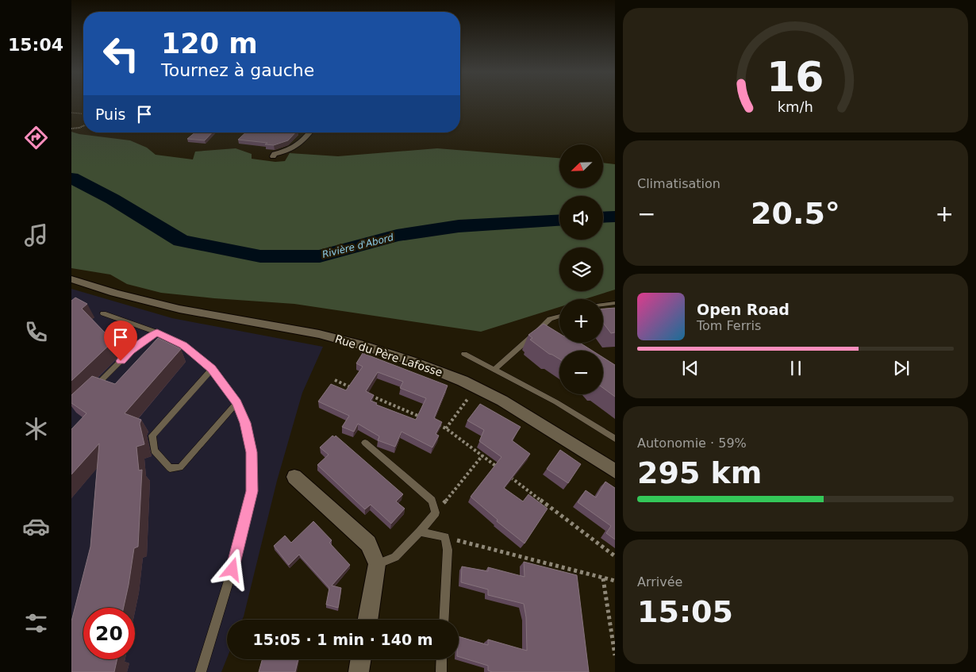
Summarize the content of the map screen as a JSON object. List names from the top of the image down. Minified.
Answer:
{"streets":{"street":["Rue du Père Lafosse"]},"water":["Rivière d'Abord"],"north":"bottom left","page":{"tabs":"15:04","turn":["120 m","Tournez à gauche"],"then":"Puis","tile":["Climatisation",["Autonomie · 59%","295 km"],["Arrivée","15:05"]],"map_buttons":["+","−"],"heat":["−","20.5°","+"],"song":["Open Road","Tom Ferris"],"limit":"20","trip":"15:05 · 1 min · 140 m","gauge":["16","km/h"]}}
